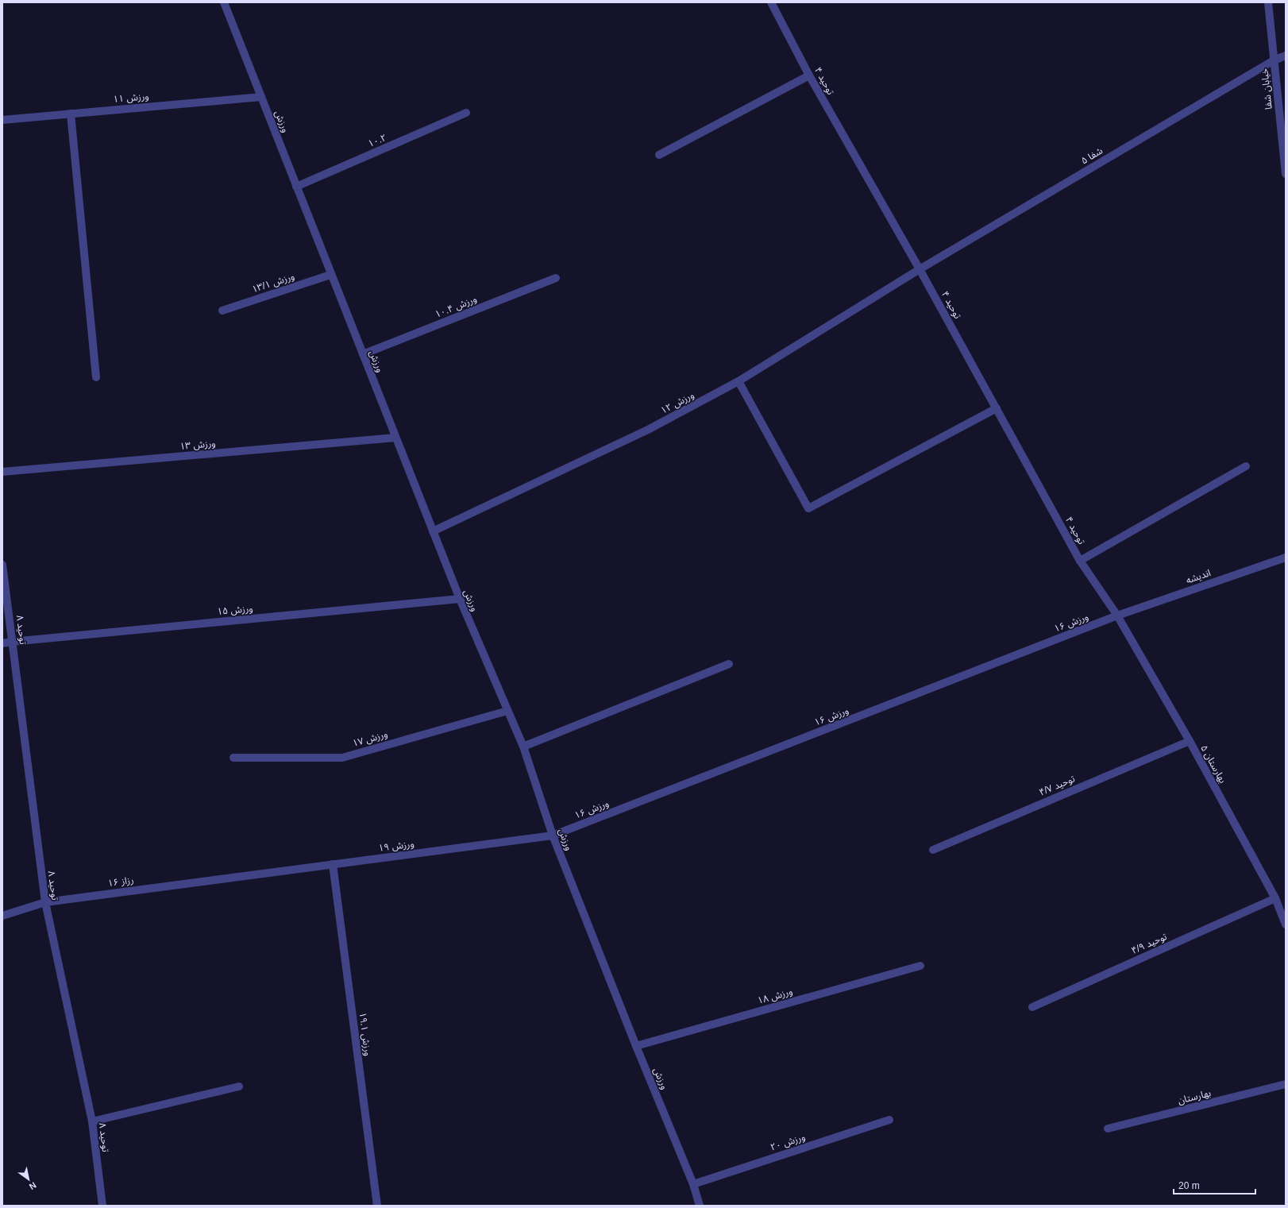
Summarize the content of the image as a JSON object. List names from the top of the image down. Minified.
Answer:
{"streets":{"street":["توحید ۴","خیابان شفا","ورزش ۱۱","ورزش","۱۰.۲","شفا ۵","ورزش ۱۳/۱","ورزش ۱۰.۴","ورزش ۱۲","ورزش ۱۳","اندیشه","ورزش ۱۵","ورزش ۱۶","توحید ۸","ورزش ۱۷","بهارستان ۵","توحید ۴/۷","ورزش ۱۹","رزاز ۱۶","توحید ۴/۹","ورزش ۱۸","ورزش ۱۹.۱","بهارستان","ورزش ۲۰"]},"crossings":[["توحید ۴","شفا ۵"],["توحید ۴","ورزش ۱۲"],["توحید ۴","اندیشه"],["توحید ۴","ورزش ۱۶"],["توحید ۴","بهارستان ۵"],["خیابان شفا","شفا ۵"],["ورزش ۱۱","ورزش"],["ورزش","۱۰.۲"],["ورزش","ورزش ۱۳/۱"],["ورزش","ورزش ۱۰.۴"],["ورزش","ورزش ۱۲"],["ورزش","ورزش ۱۳"],["ورزش","ورزش ۱۵"],["ورزش","ورزش ۱۶"],["ورزش","ورزش ۱۷"],["ورزش","ورزش ۱۹"],["ورزش","ورزش ۱۸"],["ورزش","ورزش ۲۰"],["شفا ۵","ورزش ۱۲"],["اندیشه","ورزش ۱۶"],["اندیشه","بهارستان ۵"],["ورزش ۱۵","توحید ۸"],["ورزش ۱۶","بهارستان ۵"],["ورزش ۱۶","ورزش ۱۹"],["توحید ۸","رزاز ۱۶"],["بهارستان ۵","توحید ۴/۷"],["بهارستان ۵","توحید ۴/۹"],["ورزش ۱۹","رزاز ۱۶"],["ورزش ۱۹","ورزش ۱۹.۱"]],"scale_bar":"20 m","north":"bottom right"}
